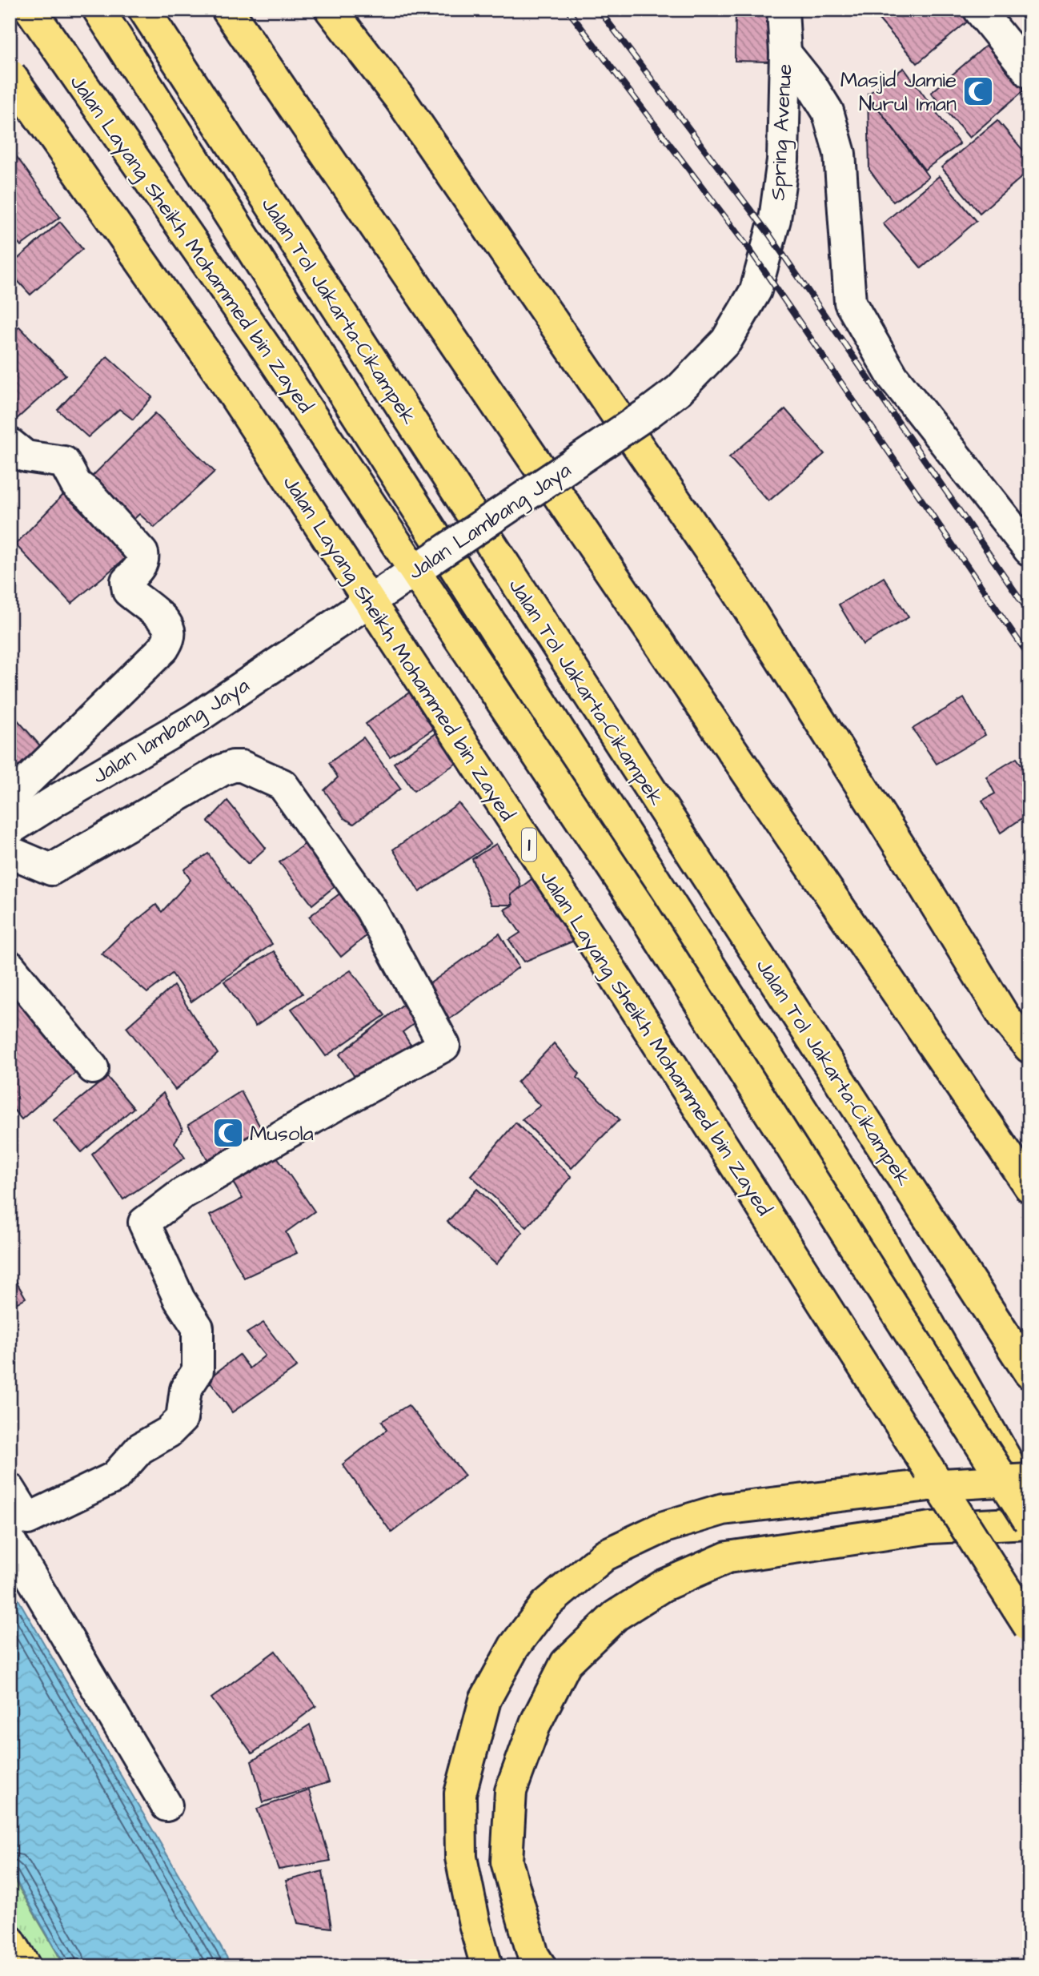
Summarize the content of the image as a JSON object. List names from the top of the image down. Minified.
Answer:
{"streets":{"main road":["Jalan Layang Sheikh Mohammed bin Zayed","Jalan Tol Jakarta–Cikampek","1"],"street":["Spring Avenue","Jalan Lambang Jaya","Jalan lambang Jaya"]},"crossings":[["Spring Avenue","Jalan Lambang Jaya"],["Jalan Lambang Jaya","Jalan lambang Jaya"]],"places":{"mosque":["Masjid Jamie Nurul Iman","Musola"]}}
